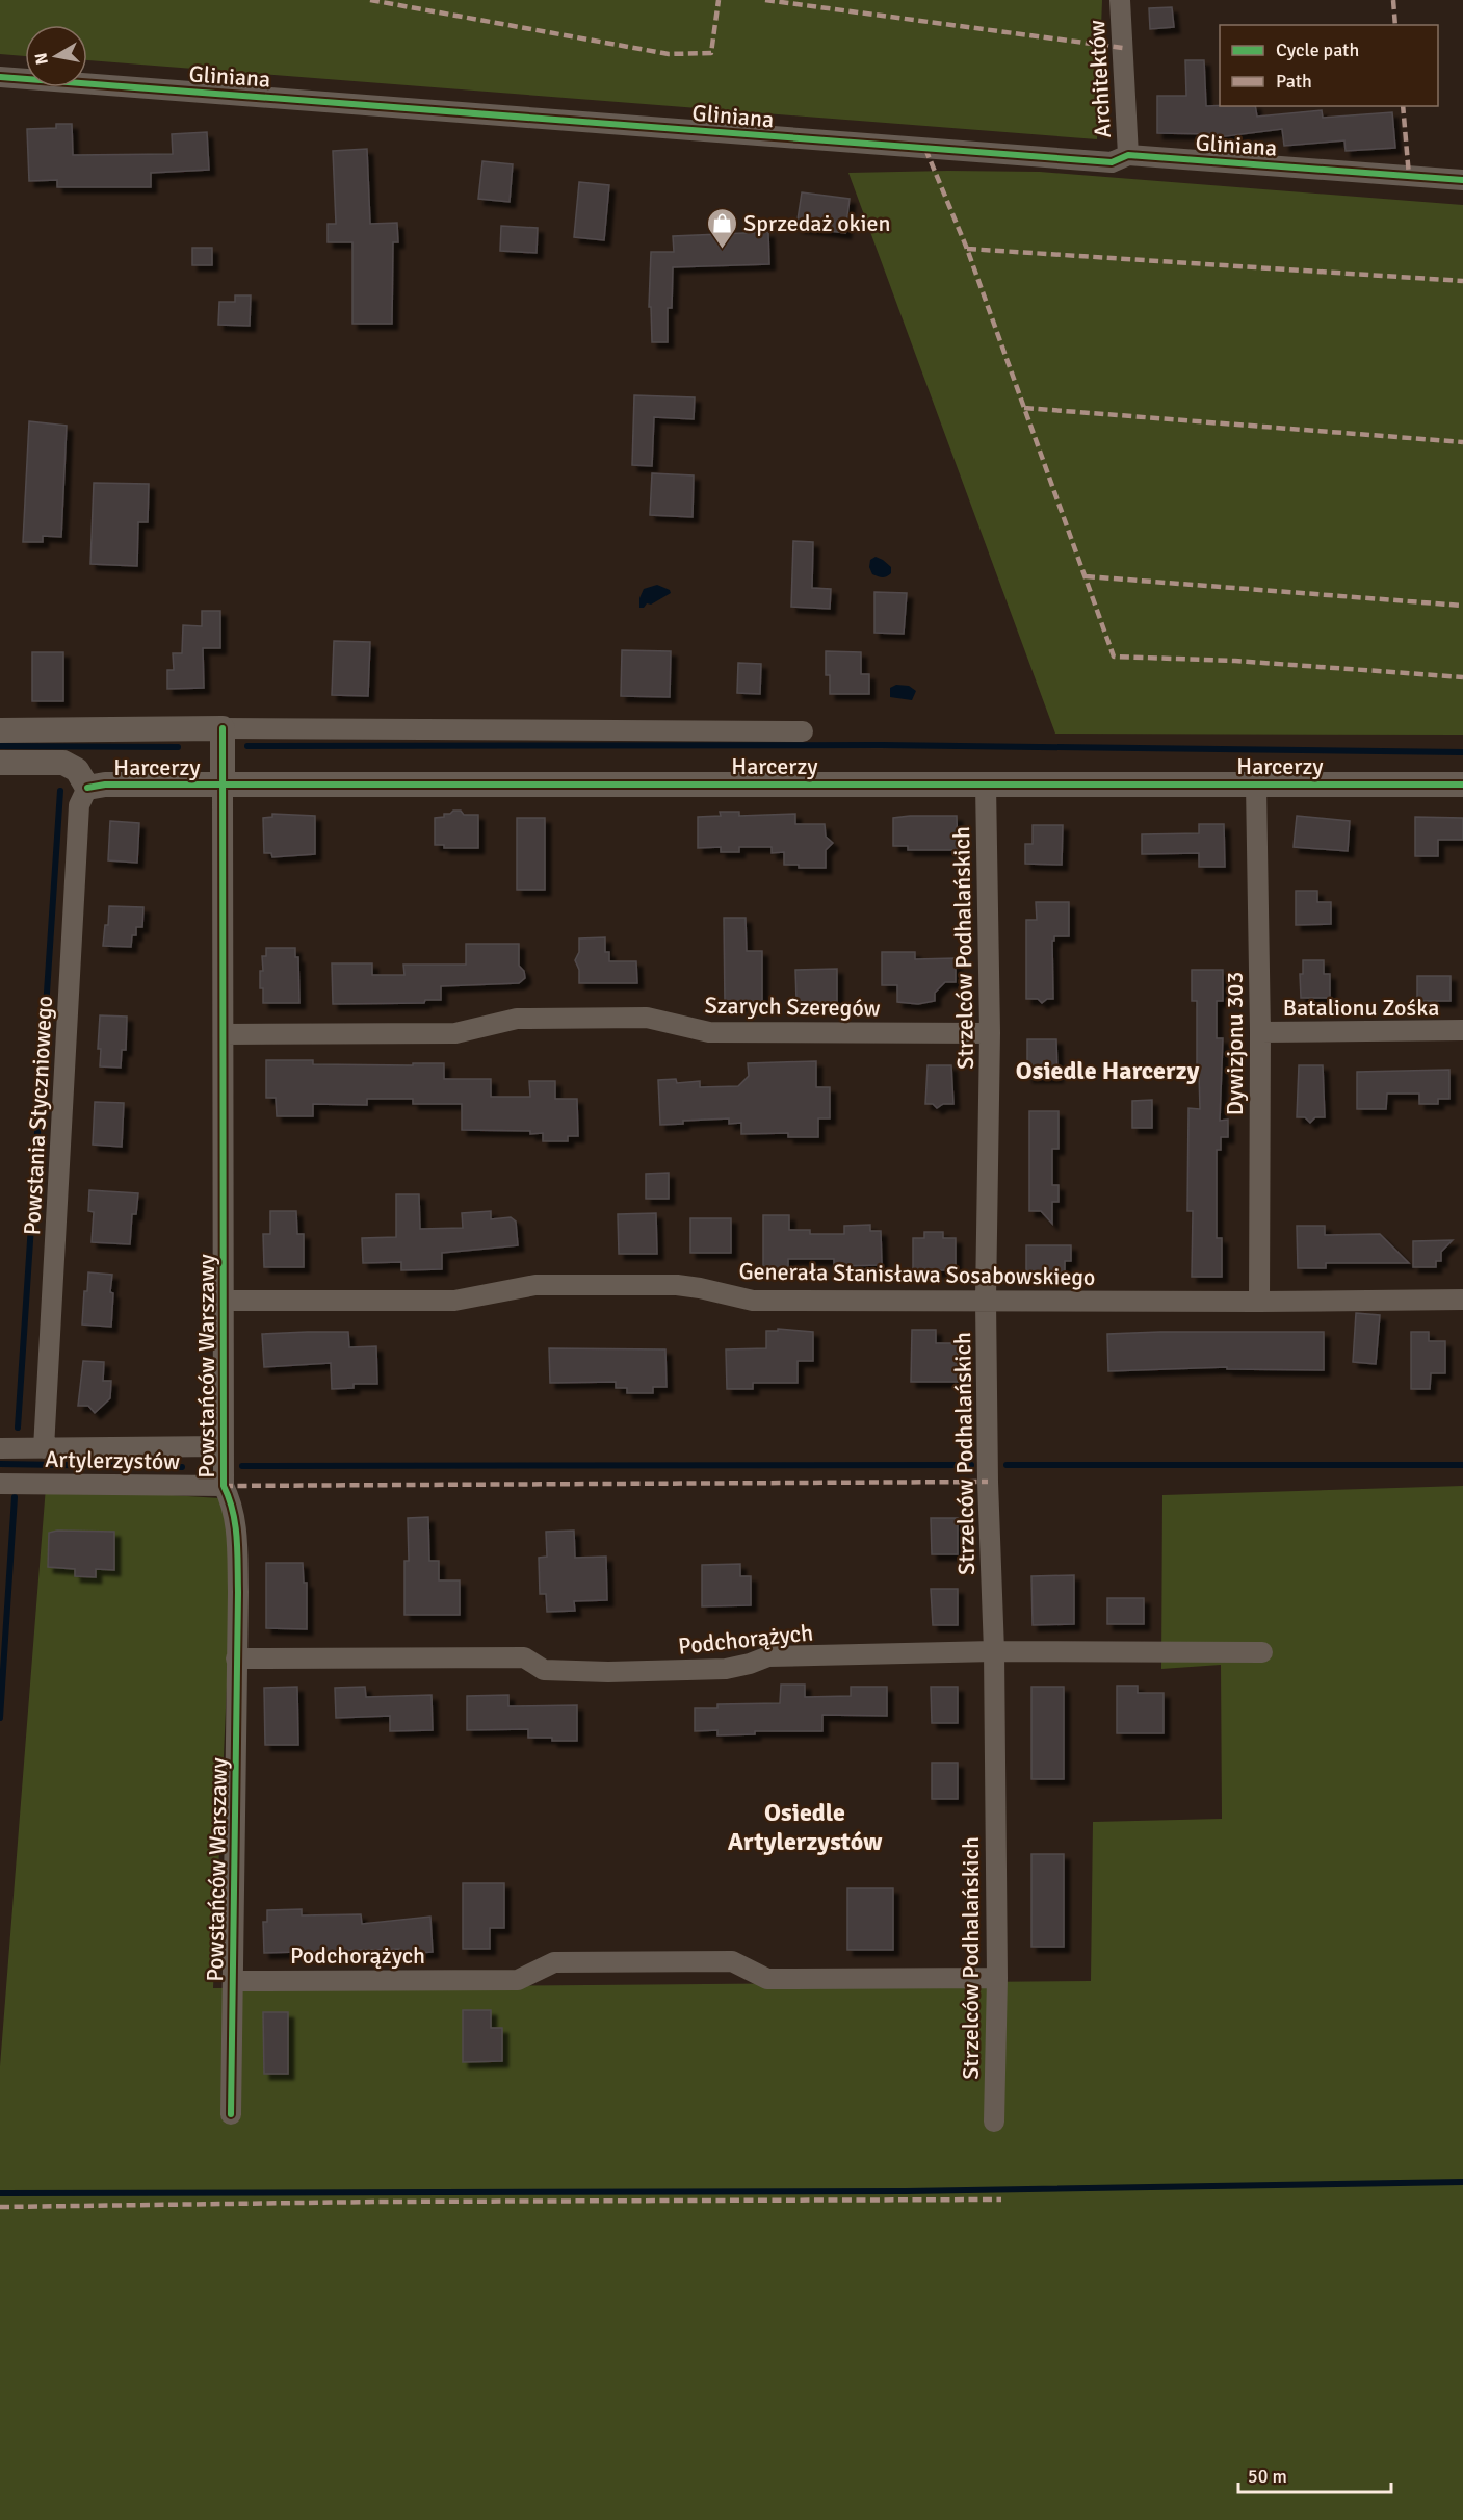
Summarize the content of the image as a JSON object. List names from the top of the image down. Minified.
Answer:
{"streets":{"street":["Gliniana","Architektów","Harcerzy","Strzelców Podhalańskich","Szarych Szeregów","Batalionu Zośka","Dywizjonu 303","Powstania Styczniowego","Generała Stanisława Sosabowskiego","Powstańców Warszawy","Artylerzystów","Podchorążych"]},"crossings":[["Gliniana","Architektów"],["Harcerzy","Strzelców Podhalańskich"],["Harcerzy","Dywizjonu 303"],["Harcerzy","Powstania Styczniowego"],["Harcerzy","Powstańców Warszawy"],["Strzelców Podhalańskich","Szarych Szeregów"],["Strzelców Podhalańskich","Generała Stanisława Sosabowskiego"],["Strzelców Podhalańskich","Podchorążych"],["Szarych Szeregów","Powstańców Warszawy"],["Batalionu Zośka","Dywizjonu 303"],["Dywizjonu 303","Generała Stanisława Sosabowskiego"],["Powstania Styczniowego","Artylerzystów"],["Generała Stanisława Sosabowskiego","Powstańców Warszawy"],["Powstańców Warszawy","Artylerzystów"],["Powstańców Warszawy","Podchorążych"]],"districts":["Osiedle Harcerzy","Osiedle Artylerzystów"],"places":{"shop":["Sprzedaż okien"]},"legend":["Cycle path","Path"],"scale_bar":"50 m","north":"left"}
